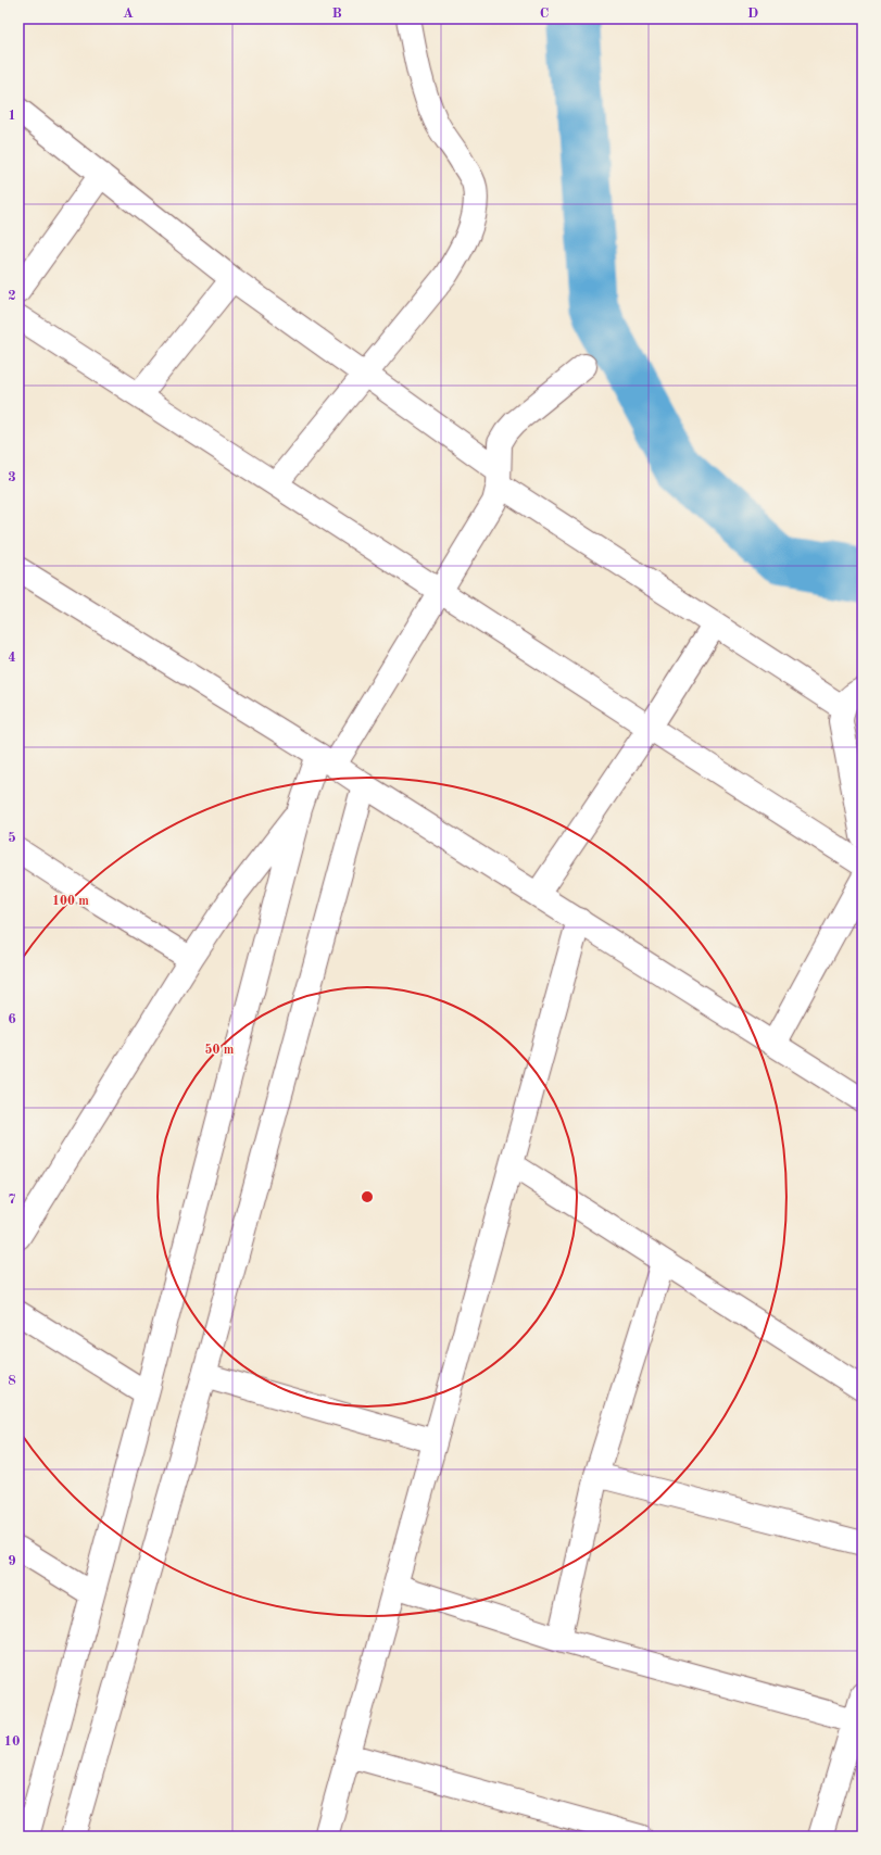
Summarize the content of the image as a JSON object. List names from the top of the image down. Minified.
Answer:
{"grid":{"columns":["A","B","C","D"],"rows":["1","2","3","4","5","6","7","8","9","10"]},"rings":["100 m","50 m"]}
